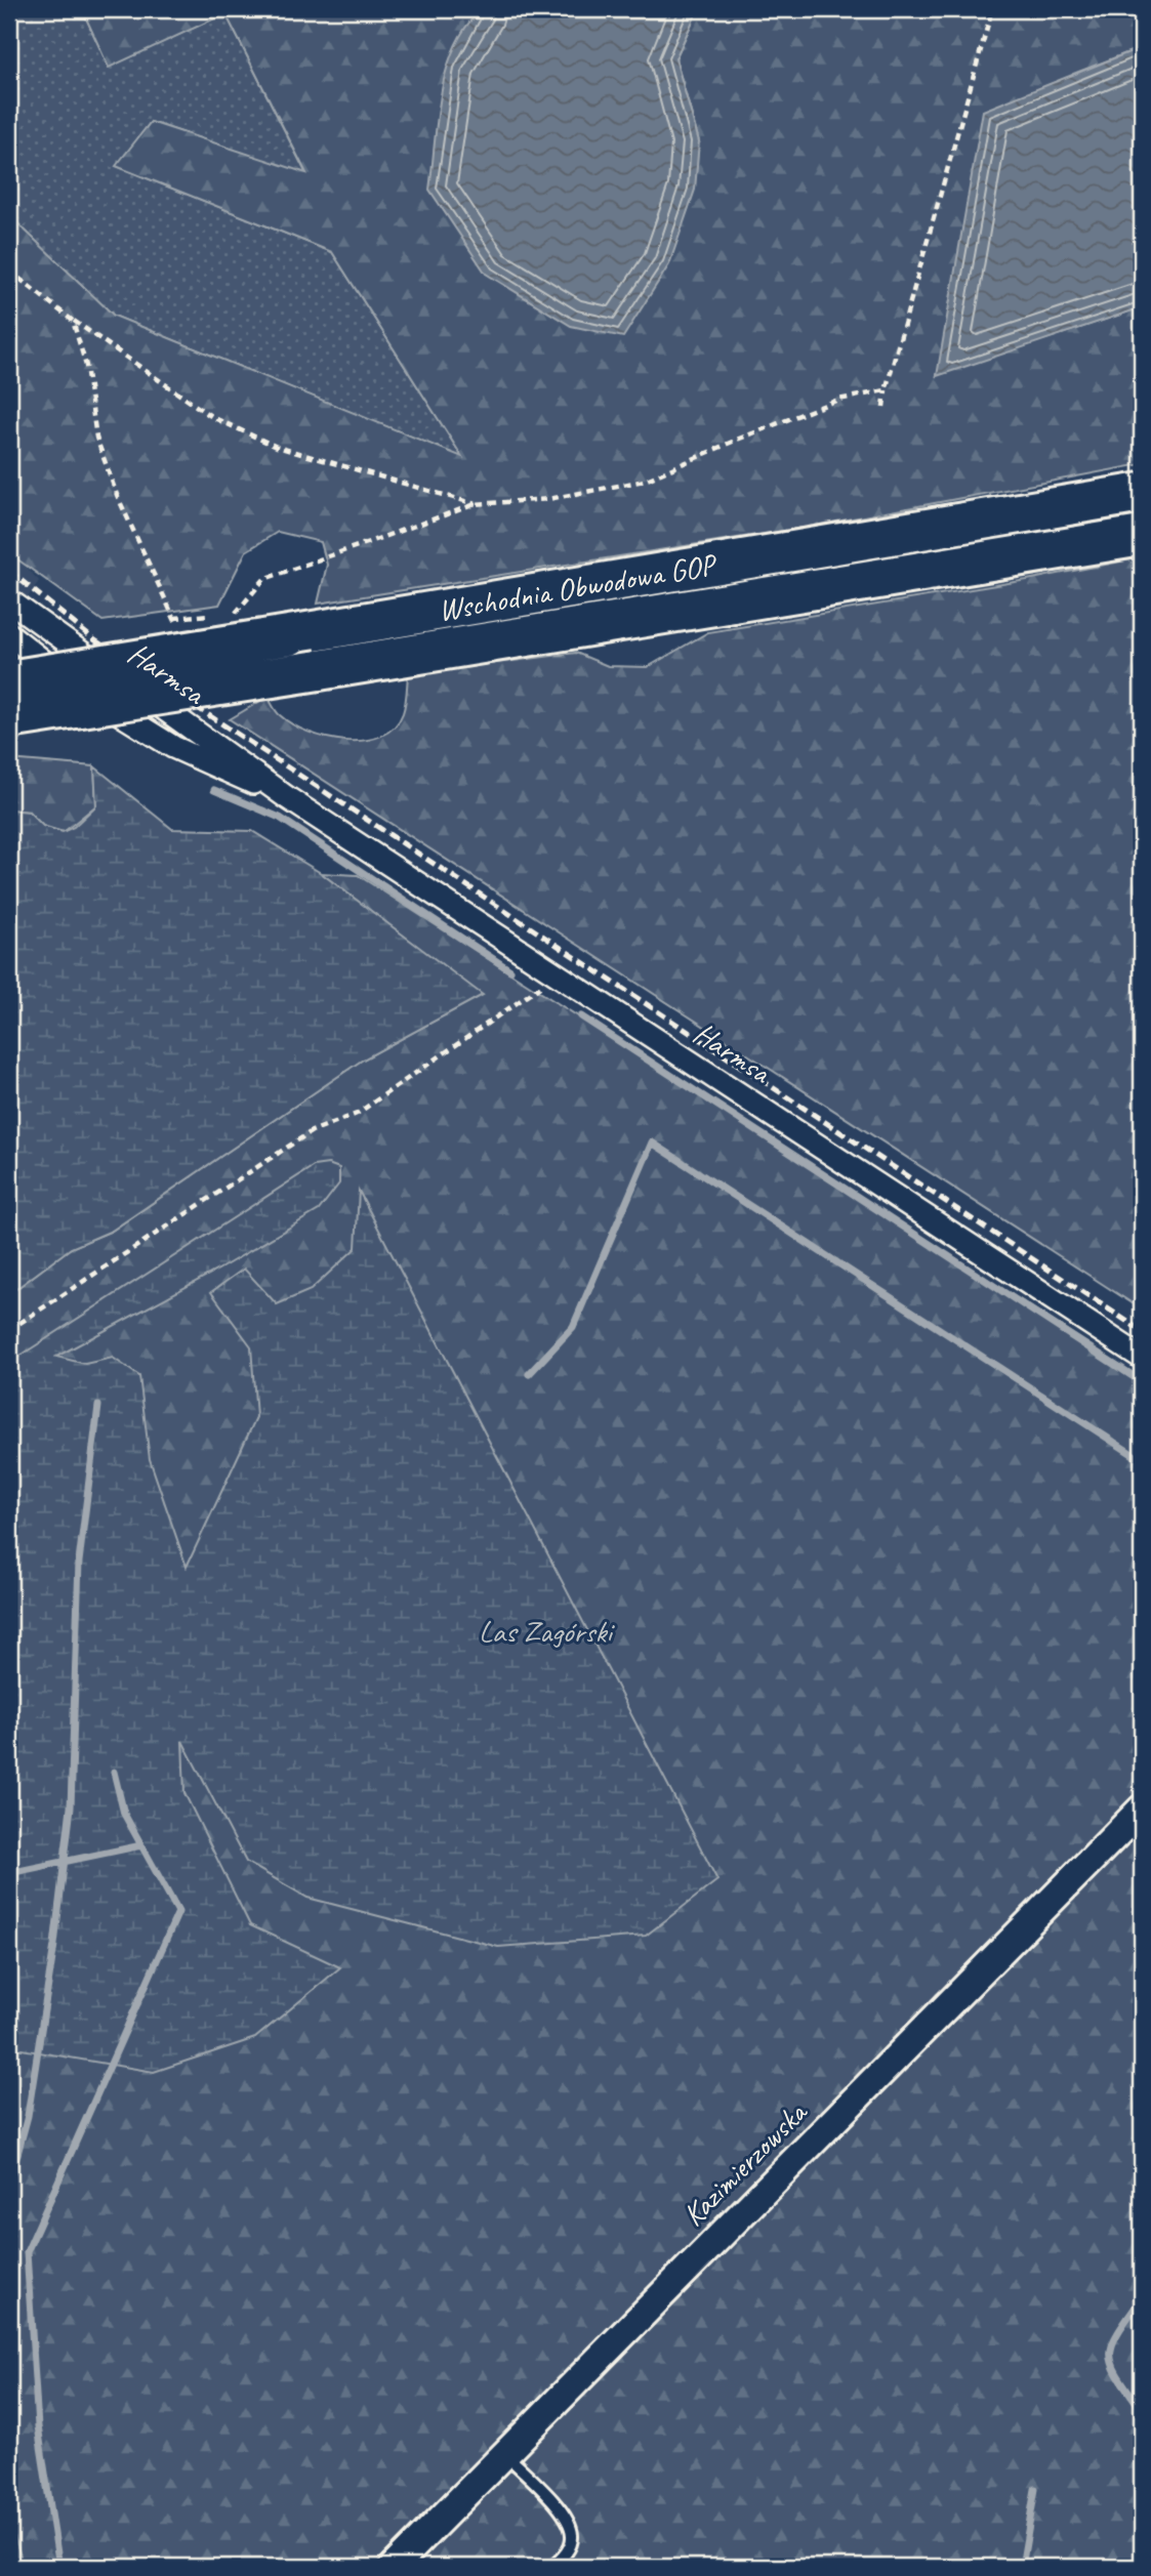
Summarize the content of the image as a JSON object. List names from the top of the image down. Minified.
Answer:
{"streets":{"highway":["Wschodnia Obwodowa GOP"],"street":["Harmsa","Kazimierzowska"]},"parks":["Las Zagórski"]}
